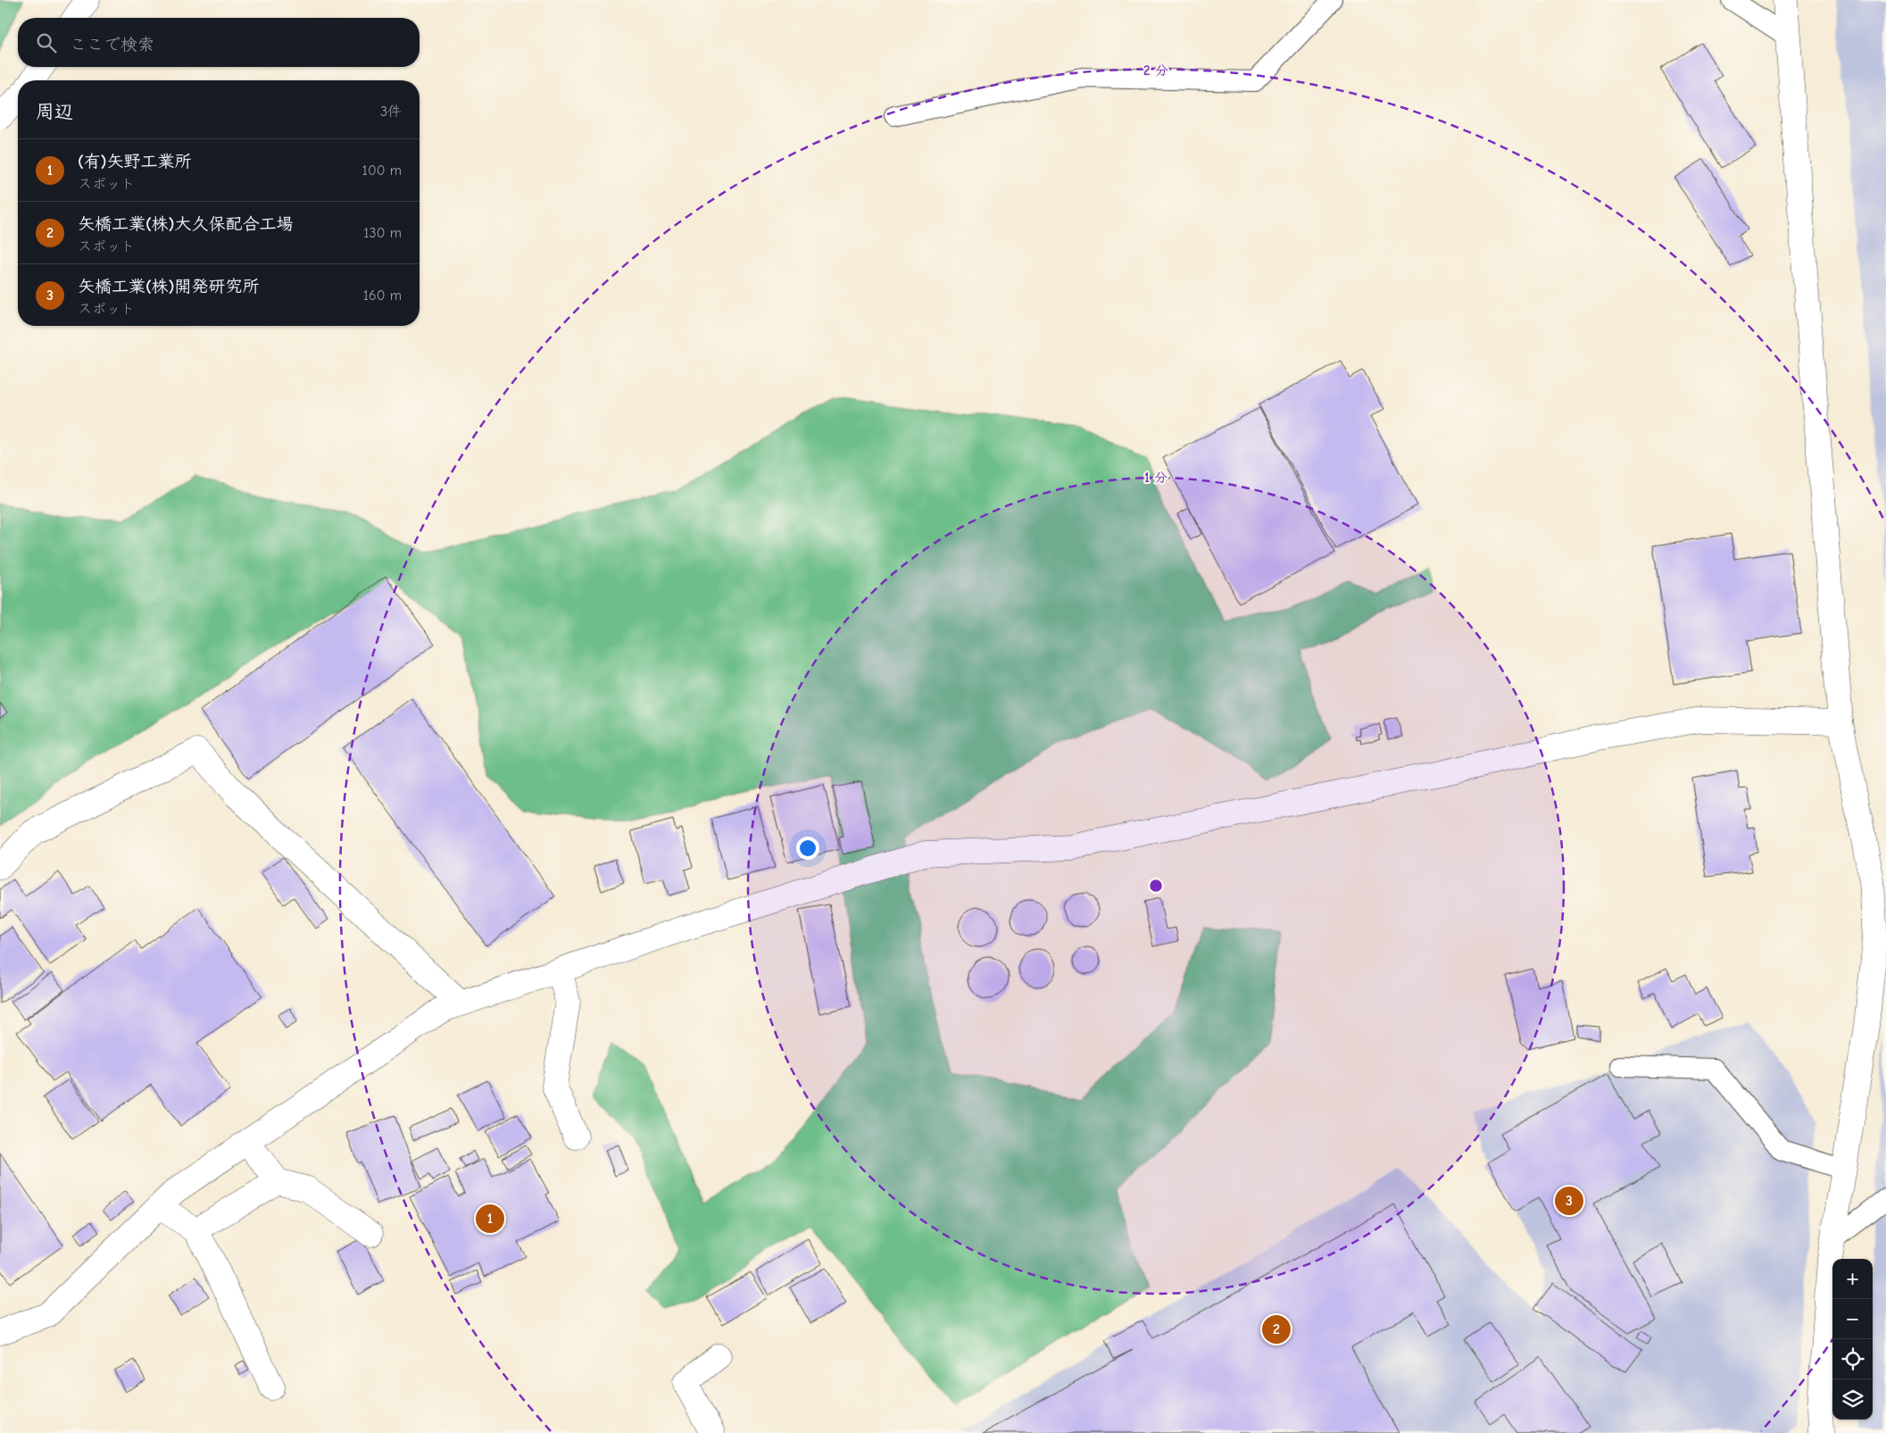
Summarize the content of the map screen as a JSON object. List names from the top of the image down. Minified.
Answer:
{"page":{"search":"ここで検索","heading":["周辺","3件"],"list":[{"mark":"1","name":"(有)矢野工業所","note":"スポット","value":"100 m"},{"mark":"2","name":"矢橋工業(株)大久保配合工場","note":"スポット","value":"130 m"},{"mark":"3","name":"矢橋工業(株)開発研究所","note":"スポット","value":"160 m"}],"pins":["3","1","2"],"map_buttons":["+","−"]},"rings":["2 分","1 分"]}
